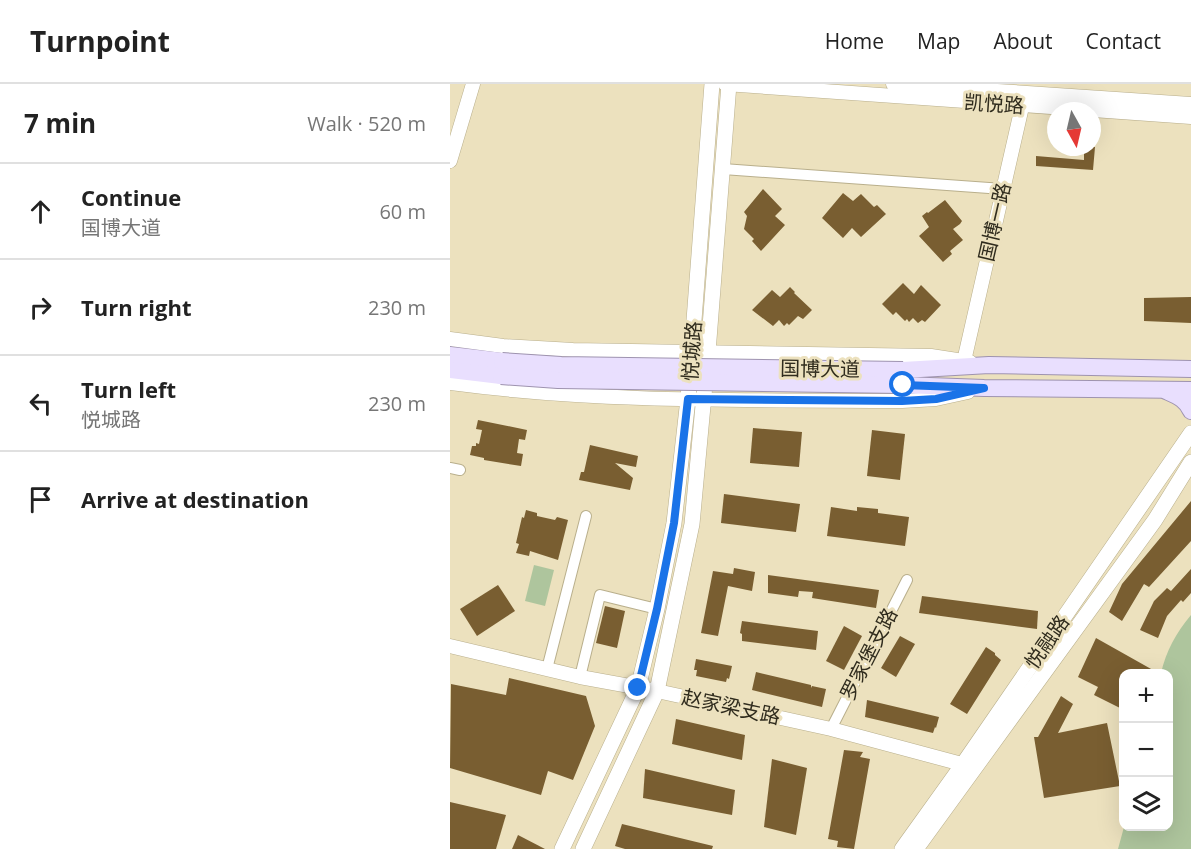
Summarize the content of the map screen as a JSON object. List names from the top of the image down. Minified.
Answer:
{"streets":{"main road":["悦城路","国博大道","悦融路"],"street":["凯悦路","国博一路","罗家堡支路","赵家梁支路"]},"crossings":[["凯悦路","国博一路"],["凯悦路","悦城路"],["悦城路","赵家梁支路"],["悦融路","赵家梁支路"],["罗家堡支路","赵家梁支路"]],"north":"bottom","page":{"header":"Turnpoint","nav":["Home","Map","About","Contact"],"heading":["7 min","Walk · 520 m"],"list":[["Continue","国博大道","60 m"],["Turn right","230 m"],["Turn left","悦城路","230 m"],"Arrive at destination"],"map_buttons":["+","−"]}}
